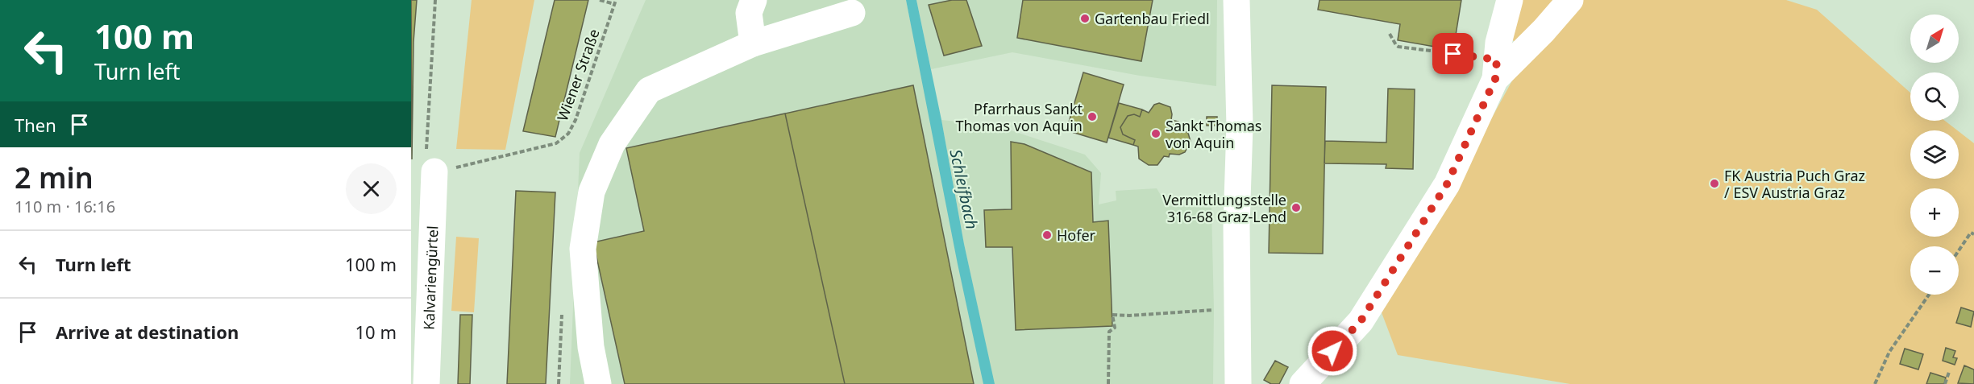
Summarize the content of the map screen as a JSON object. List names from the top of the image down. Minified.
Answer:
{"streets":{"street":["Kalvariengürtel"],"path":["Wiener Straße"]},"crossings":[["Wiener Straße","Kalvariengürtel"]],"water":["Schleifbach"],"places":["Gartenbau Friedl","Pfarrhaus Sankt Thomas von Aquin","Sankt Thomas von Aquin","FK Austria Puch Graz / ESV Austria Graz","Vermittlungsstelle 316-68 Graz-Lend","Hofer"],"north":"top right","page":{"turn":["100 m","Turn left"],"map_buttons":["+","−"],"then":"Then","heading":["2 min","110 m · 16:16"],"list":[{"name":"Turn left","value":"100 m"},{"name":"Arrive at destination","value":"10 m"}]}}
